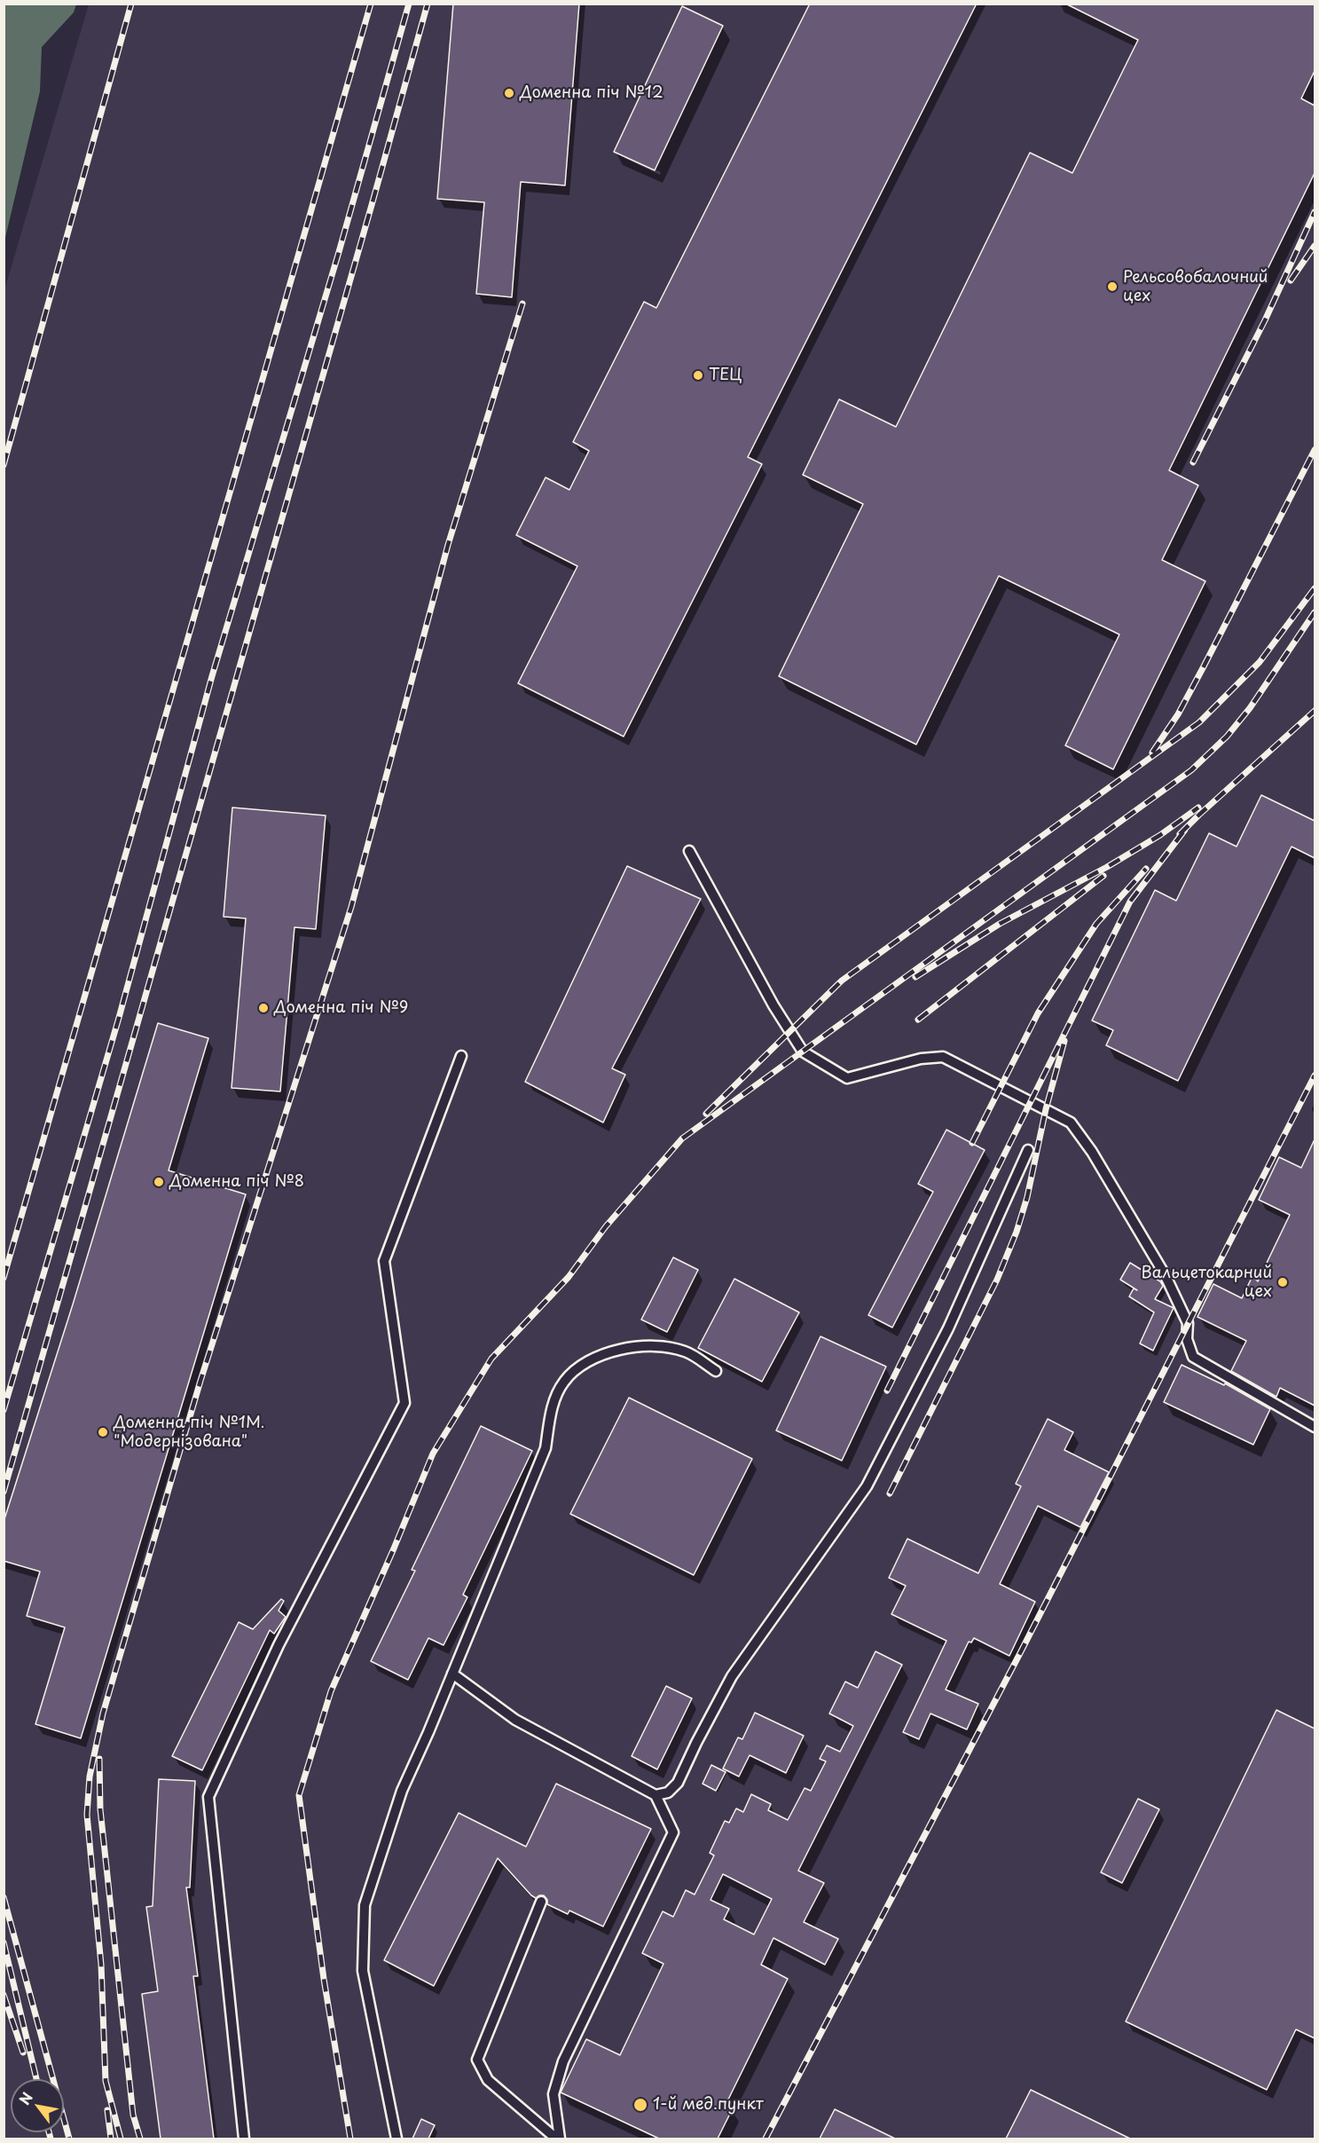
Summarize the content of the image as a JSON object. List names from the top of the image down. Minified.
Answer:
{"places":["Доменна піч №12","Рельсовобалочний цех","ТЕЦ","Доменна піч №9","Доменна піч №8","Вальцетокарний цех","Доменна піч №1М. \"Модернізована\"","1-й мед.пункт"],"north":"top left"}
